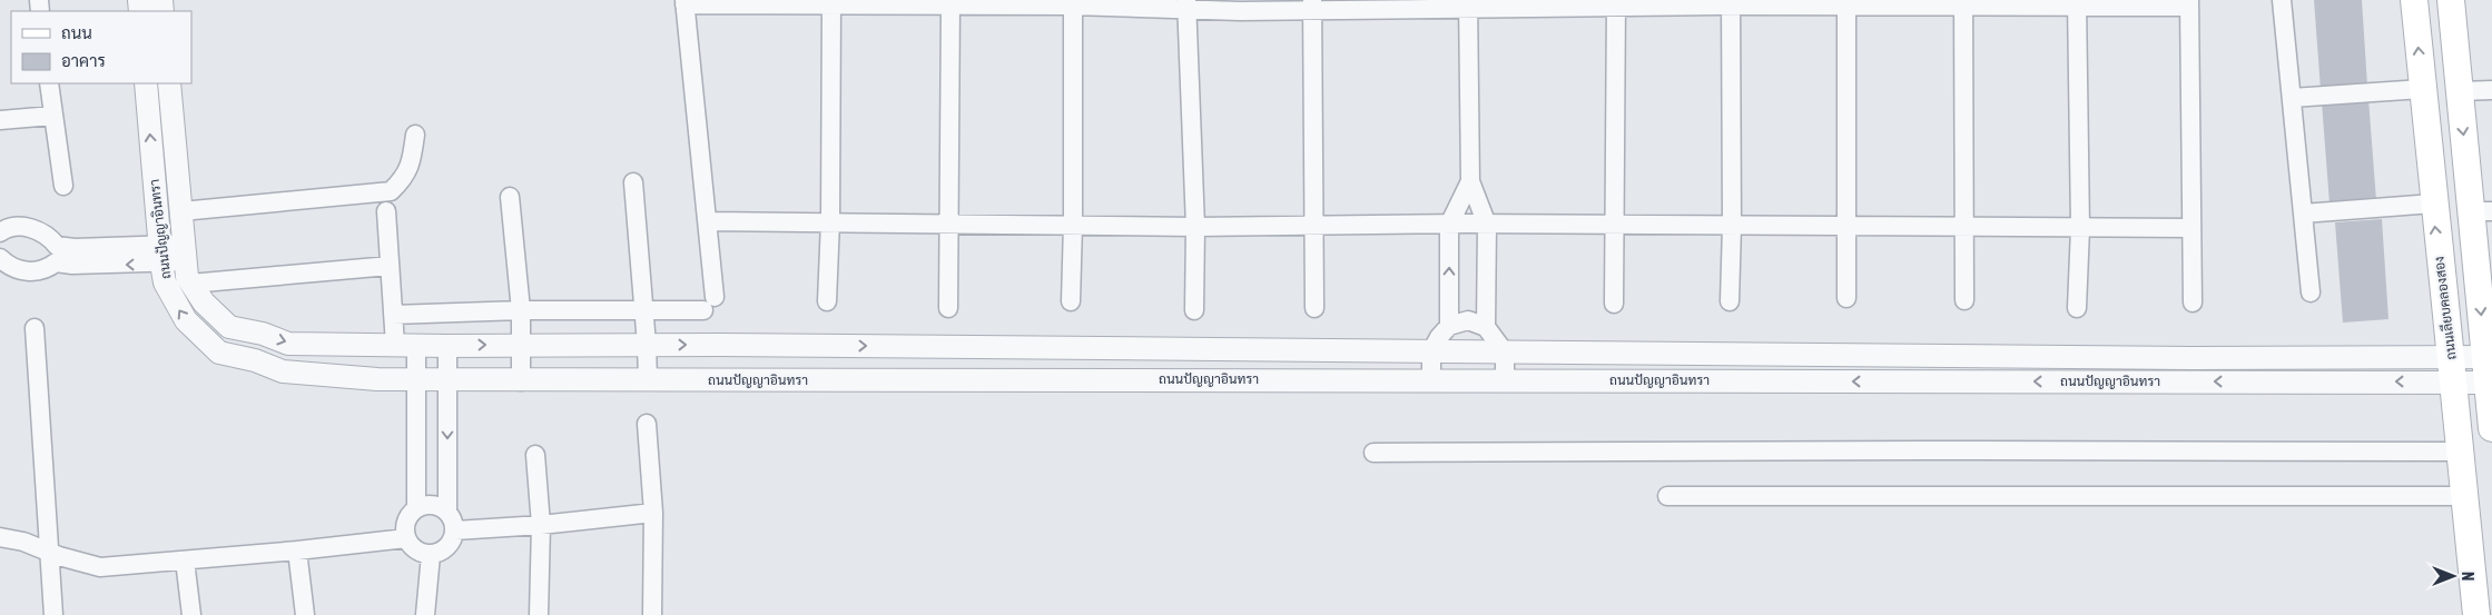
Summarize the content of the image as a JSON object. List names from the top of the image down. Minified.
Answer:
{"streets":{"main road":["ถนนเลียบคลองสอง"],"street":["ถนนปัญญาอินทรา"]},"crossings":[["ถนนปัญญาอินทรา","ถนนเลียบคลองสอง"]],"legend":["ถนน","อาคาร"],"north":"right"}
